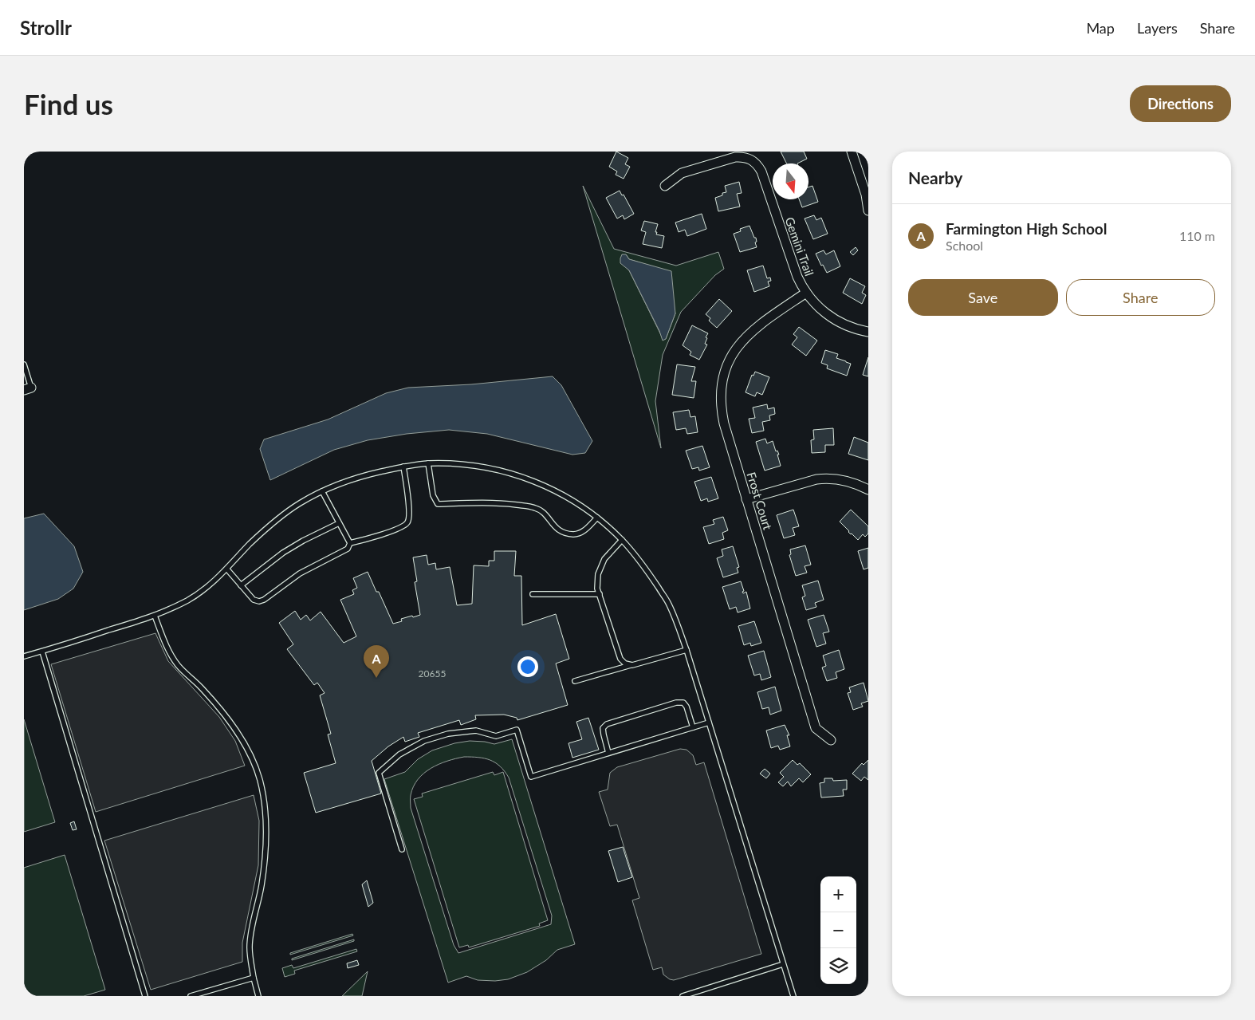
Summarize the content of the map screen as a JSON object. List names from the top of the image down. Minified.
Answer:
{"streets":{"street":["Gemini Trail","Frost Court"]},"crossings":[["Gemini Trail","Frost Court"]],"house_numbers":["20655"],"north":"bottom","page":{"header":"Strollr","nav":["Map","Layers","Share"],"buttons":["Directions",["Save","Share"]],"title":"Find us","heading":"Nearby","list":[{"mark":"A","name":"Farmington High School","note":"School","value":"110 m"}],"pins":"A","map_buttons":["+","−"]}}
